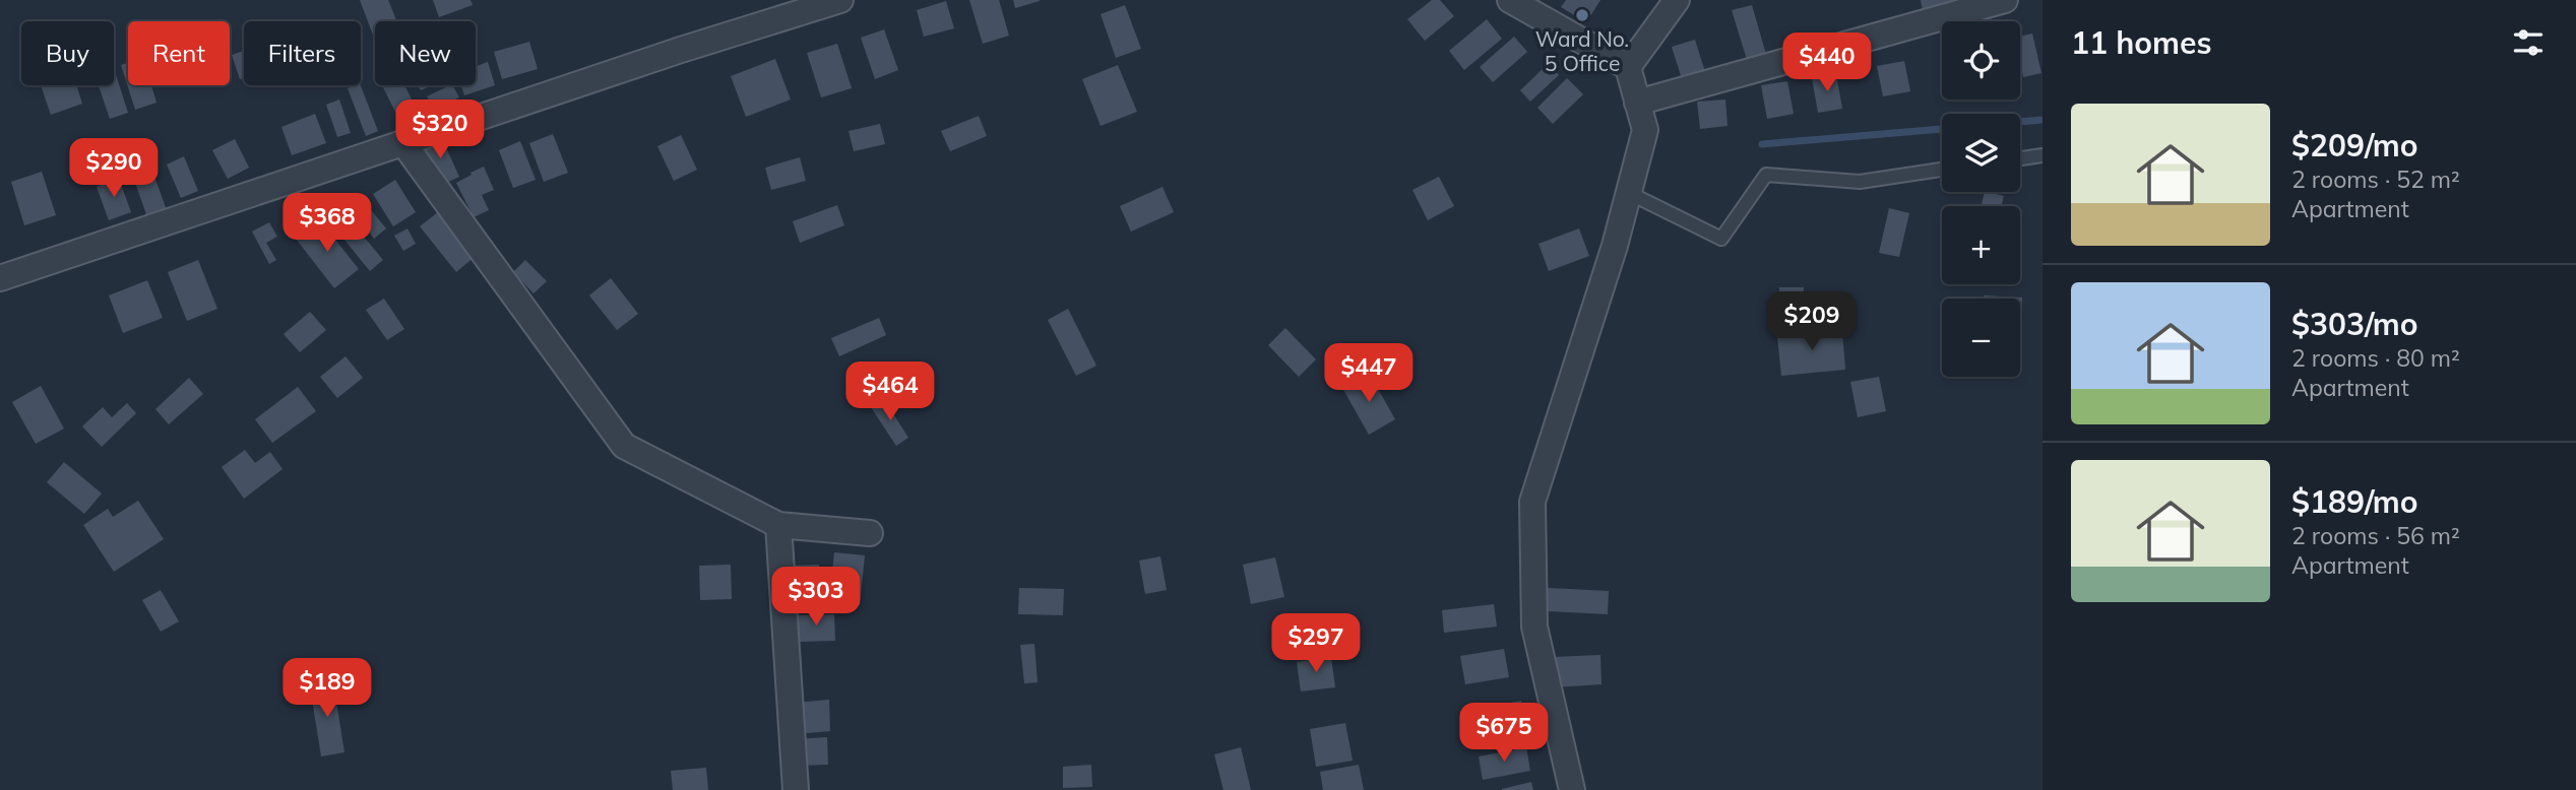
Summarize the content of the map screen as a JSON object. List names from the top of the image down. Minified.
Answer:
{"places":["Ward No. 5 Office"],"page":{"heading":"11 homes","map_buttons":["+","−"],"chip":["Buy","Rent","Filters","New"],"price":["$440","$320","$290","$368","$209","$447","$464","$303","$297","$189","$675"],"list":[{"name":"$209/mo","note":"2 rooms · 52 m² · Apartment"},{"name":"$303/mo","note":"2 rooms · 80 m² · Apartment"},{"name":"$189/mo","note":"2 rooms · 56 m² · Apartment"}]}}
